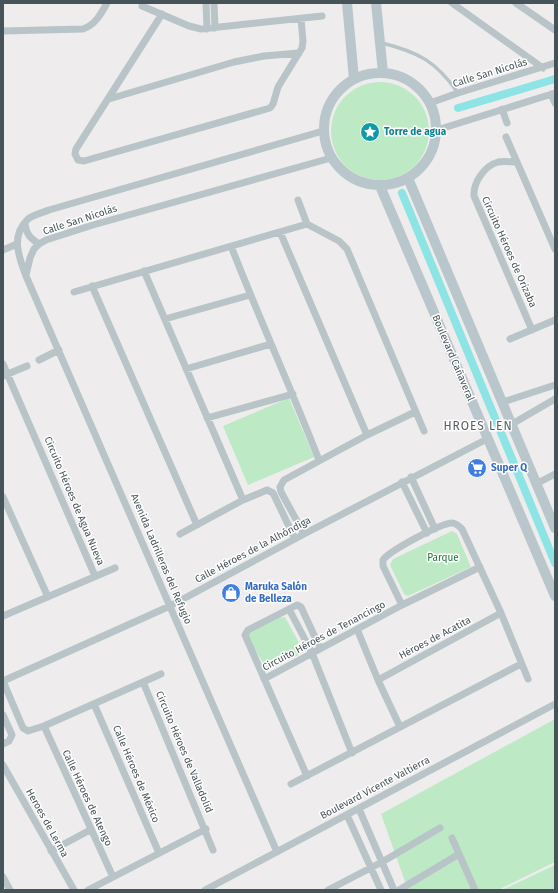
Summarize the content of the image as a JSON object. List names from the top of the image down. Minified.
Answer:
{"streets":{"street":["Calle San Nicolás","Circuito Héroes de Orizaba","Boulevard Cañaveral","Circuito Héroes de Agua Nueva","Calle Héroes de la Alhóndiga","Avenida Ladrilleras del Refugio","Circuito Héroes de Tenancingo","Héroes de Acatita","Circuito Héroes de Valladolid","Calle Héroes de México","Boulevard Vicente Valtierra","Calle Héroes de Atengo","Heroes de Lerma"]},"crossings":[["Calle San Nicolás","Boulevard Cañaveral"],["Calle San Nicolás","Avenida Ladrilleras del Refugio"],["Boulevard Cañaveral","Calle Héroes de la Alhóndiga"],["Calle Héroes de la Alhóndiga","Avenida Ladrilleras del Refugio"],["Calle Héroes de la Alhóndiga","Circuito Héroes de Valladolid"],["Avenida Ladrilleras del Refugio","Boulevard Vicente Valtierra"],["Circuito Héroes de Valladolid","Calle Héroes de México"],["Circuito Héroes de Valladolid","Calle Héroes de Atengo"]],"districts":["HROES LEN"],"parks":["Parque"],"places":{"place":["Torre de agua"],"supermarket":["Super Q"],"shop":["Maruka Salón de Belleza"]}}
